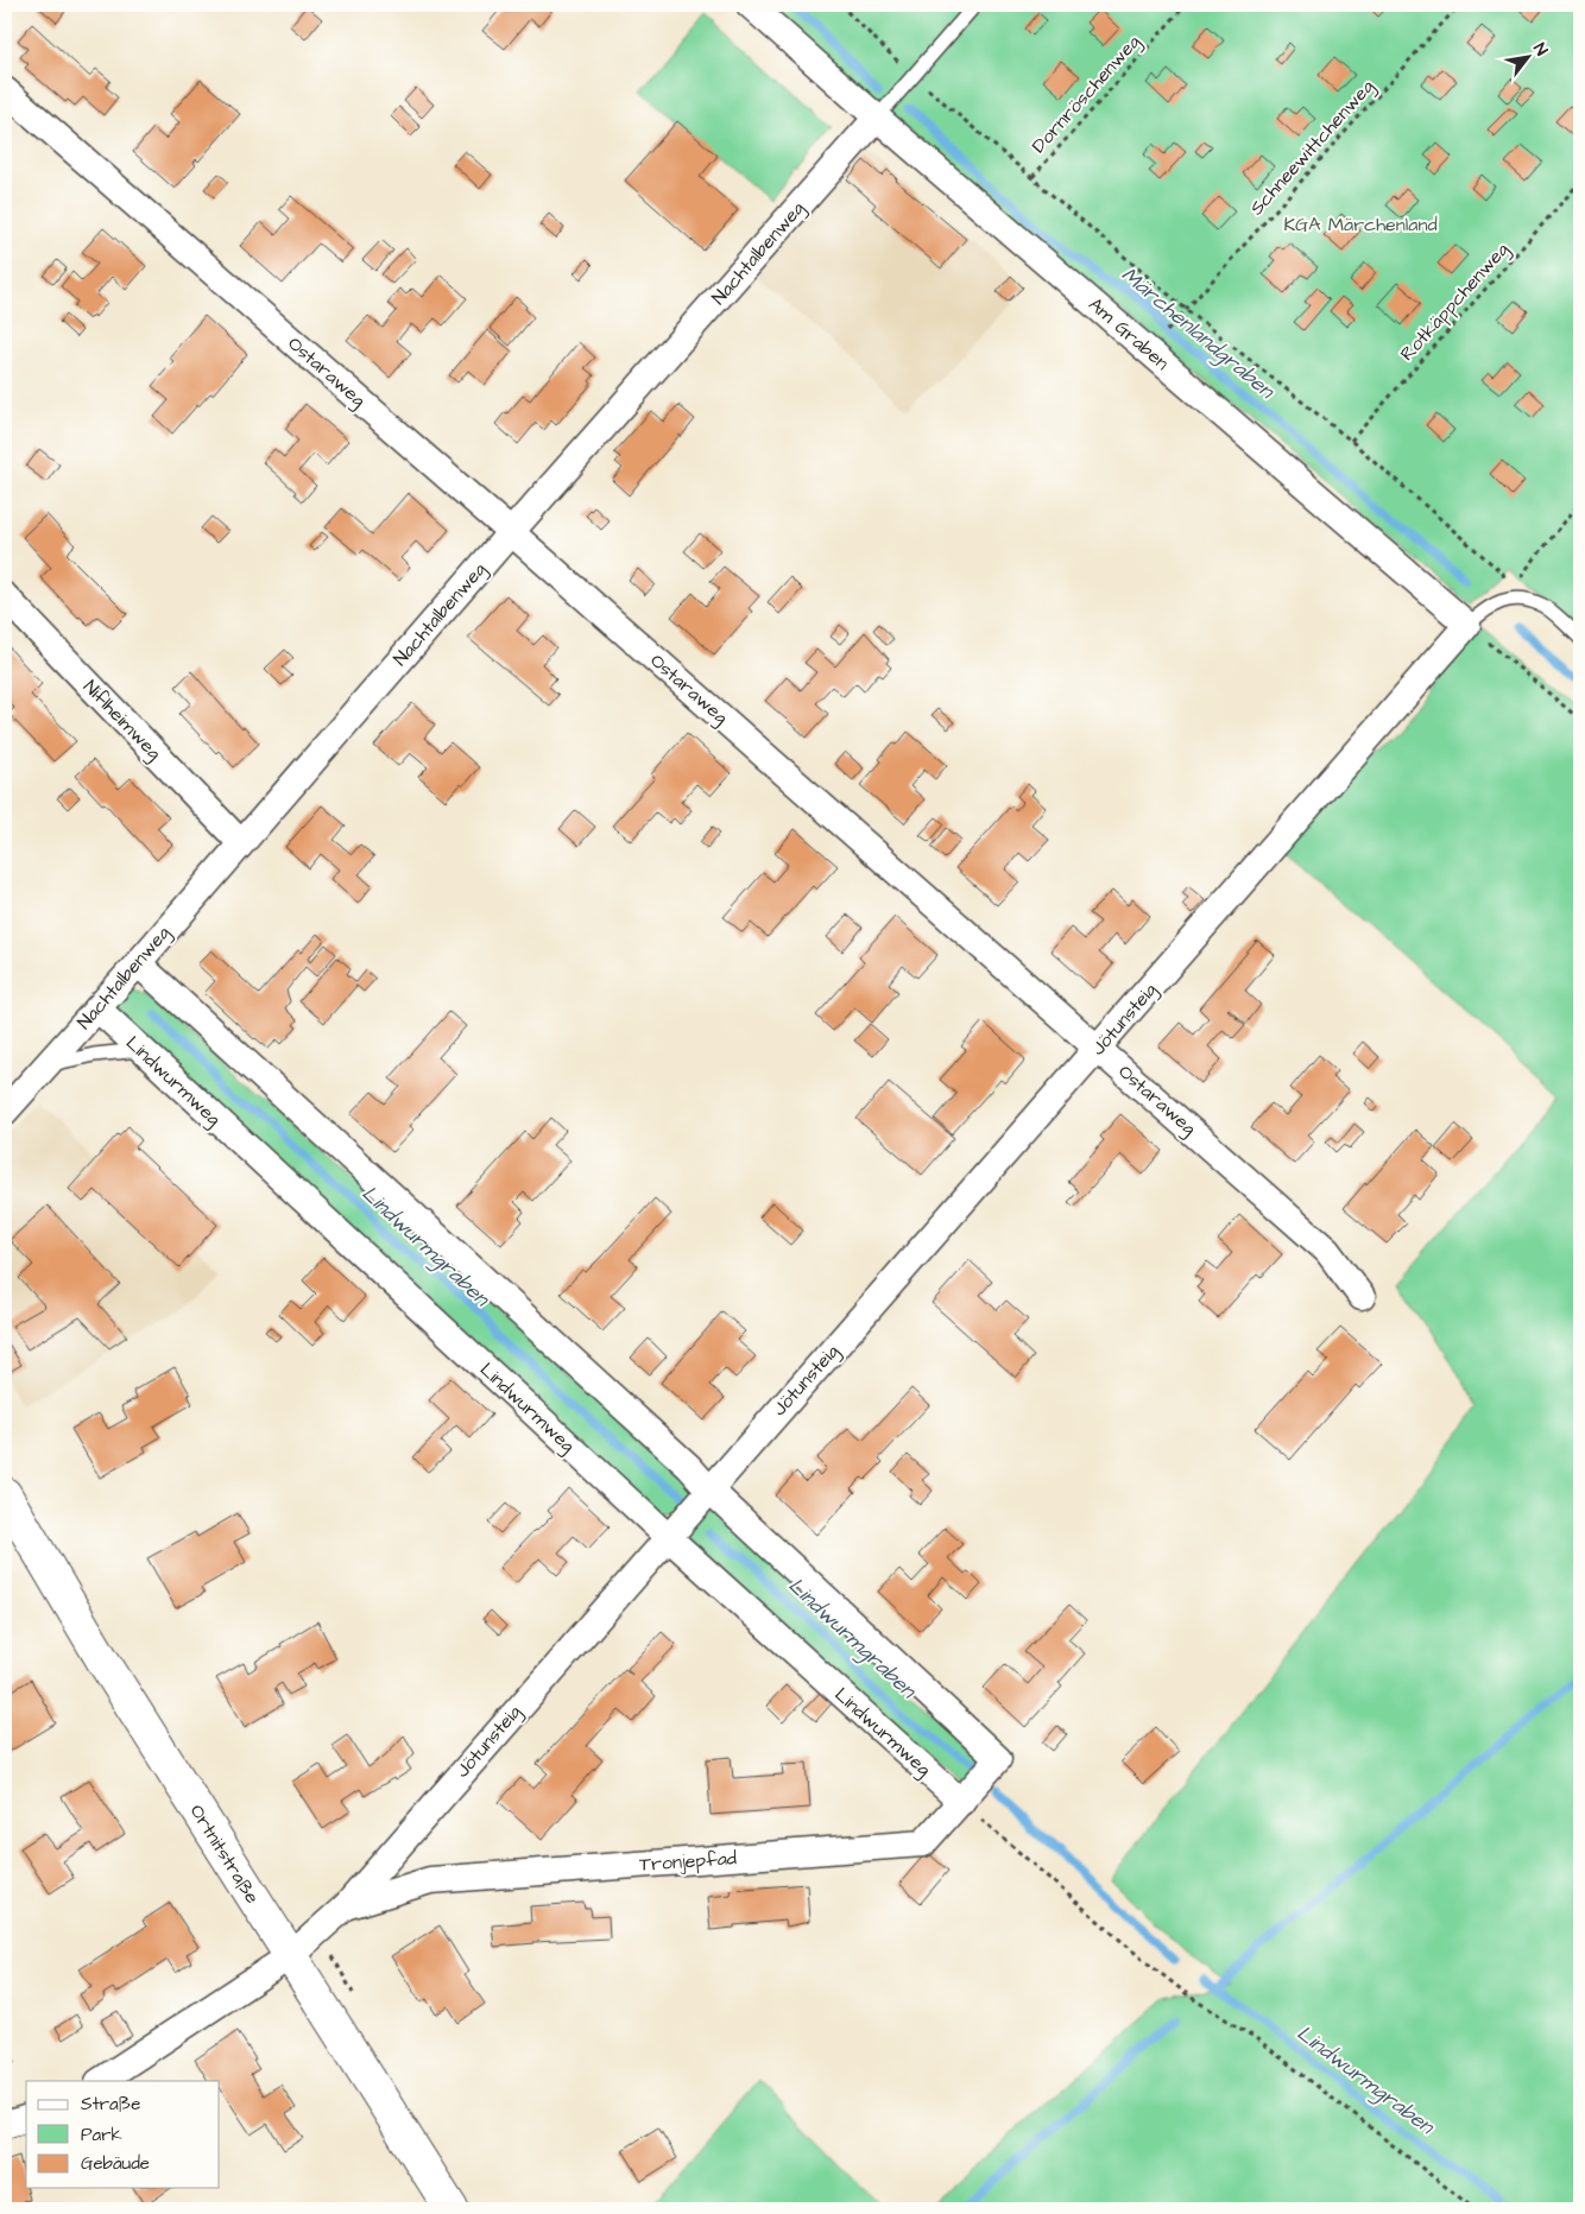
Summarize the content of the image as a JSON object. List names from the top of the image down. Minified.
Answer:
{"streets":{"street":["Nachtalbenweg","Am Graben","Ostaraweg","Niflheimweg","Jötunsteig","Lindwurmweg","Ortnitstraße","Tronjepfad"],"path":["Dornröschenweg","Schneewittchenweg","Rotkäppchenweg"]},"crossings":[["Nachtalbenweg","Am Graben"],["Nachtalbenweg","Ostaraweg"],["Nachtalbenweg","Niflheimweg"],["Nachtalbenweg","Lindwurmweg"],["Am Graben","Jötunsteig"],["Ostaraweg","Jötunsteig"],["Jötunsteig","Lindwurmweg"],["Jötunsteig","Ortnitstraße"],["Jötunsteig","Tronjepfad"],["Lindwurmweg","Tronjepfad"]],"water":["Märchenlandgraben","Lindwurmgraben"],"parks":["KGA Märchenland"],"legend":["Straße","Park","Gebäude"],"north":"top right"}
